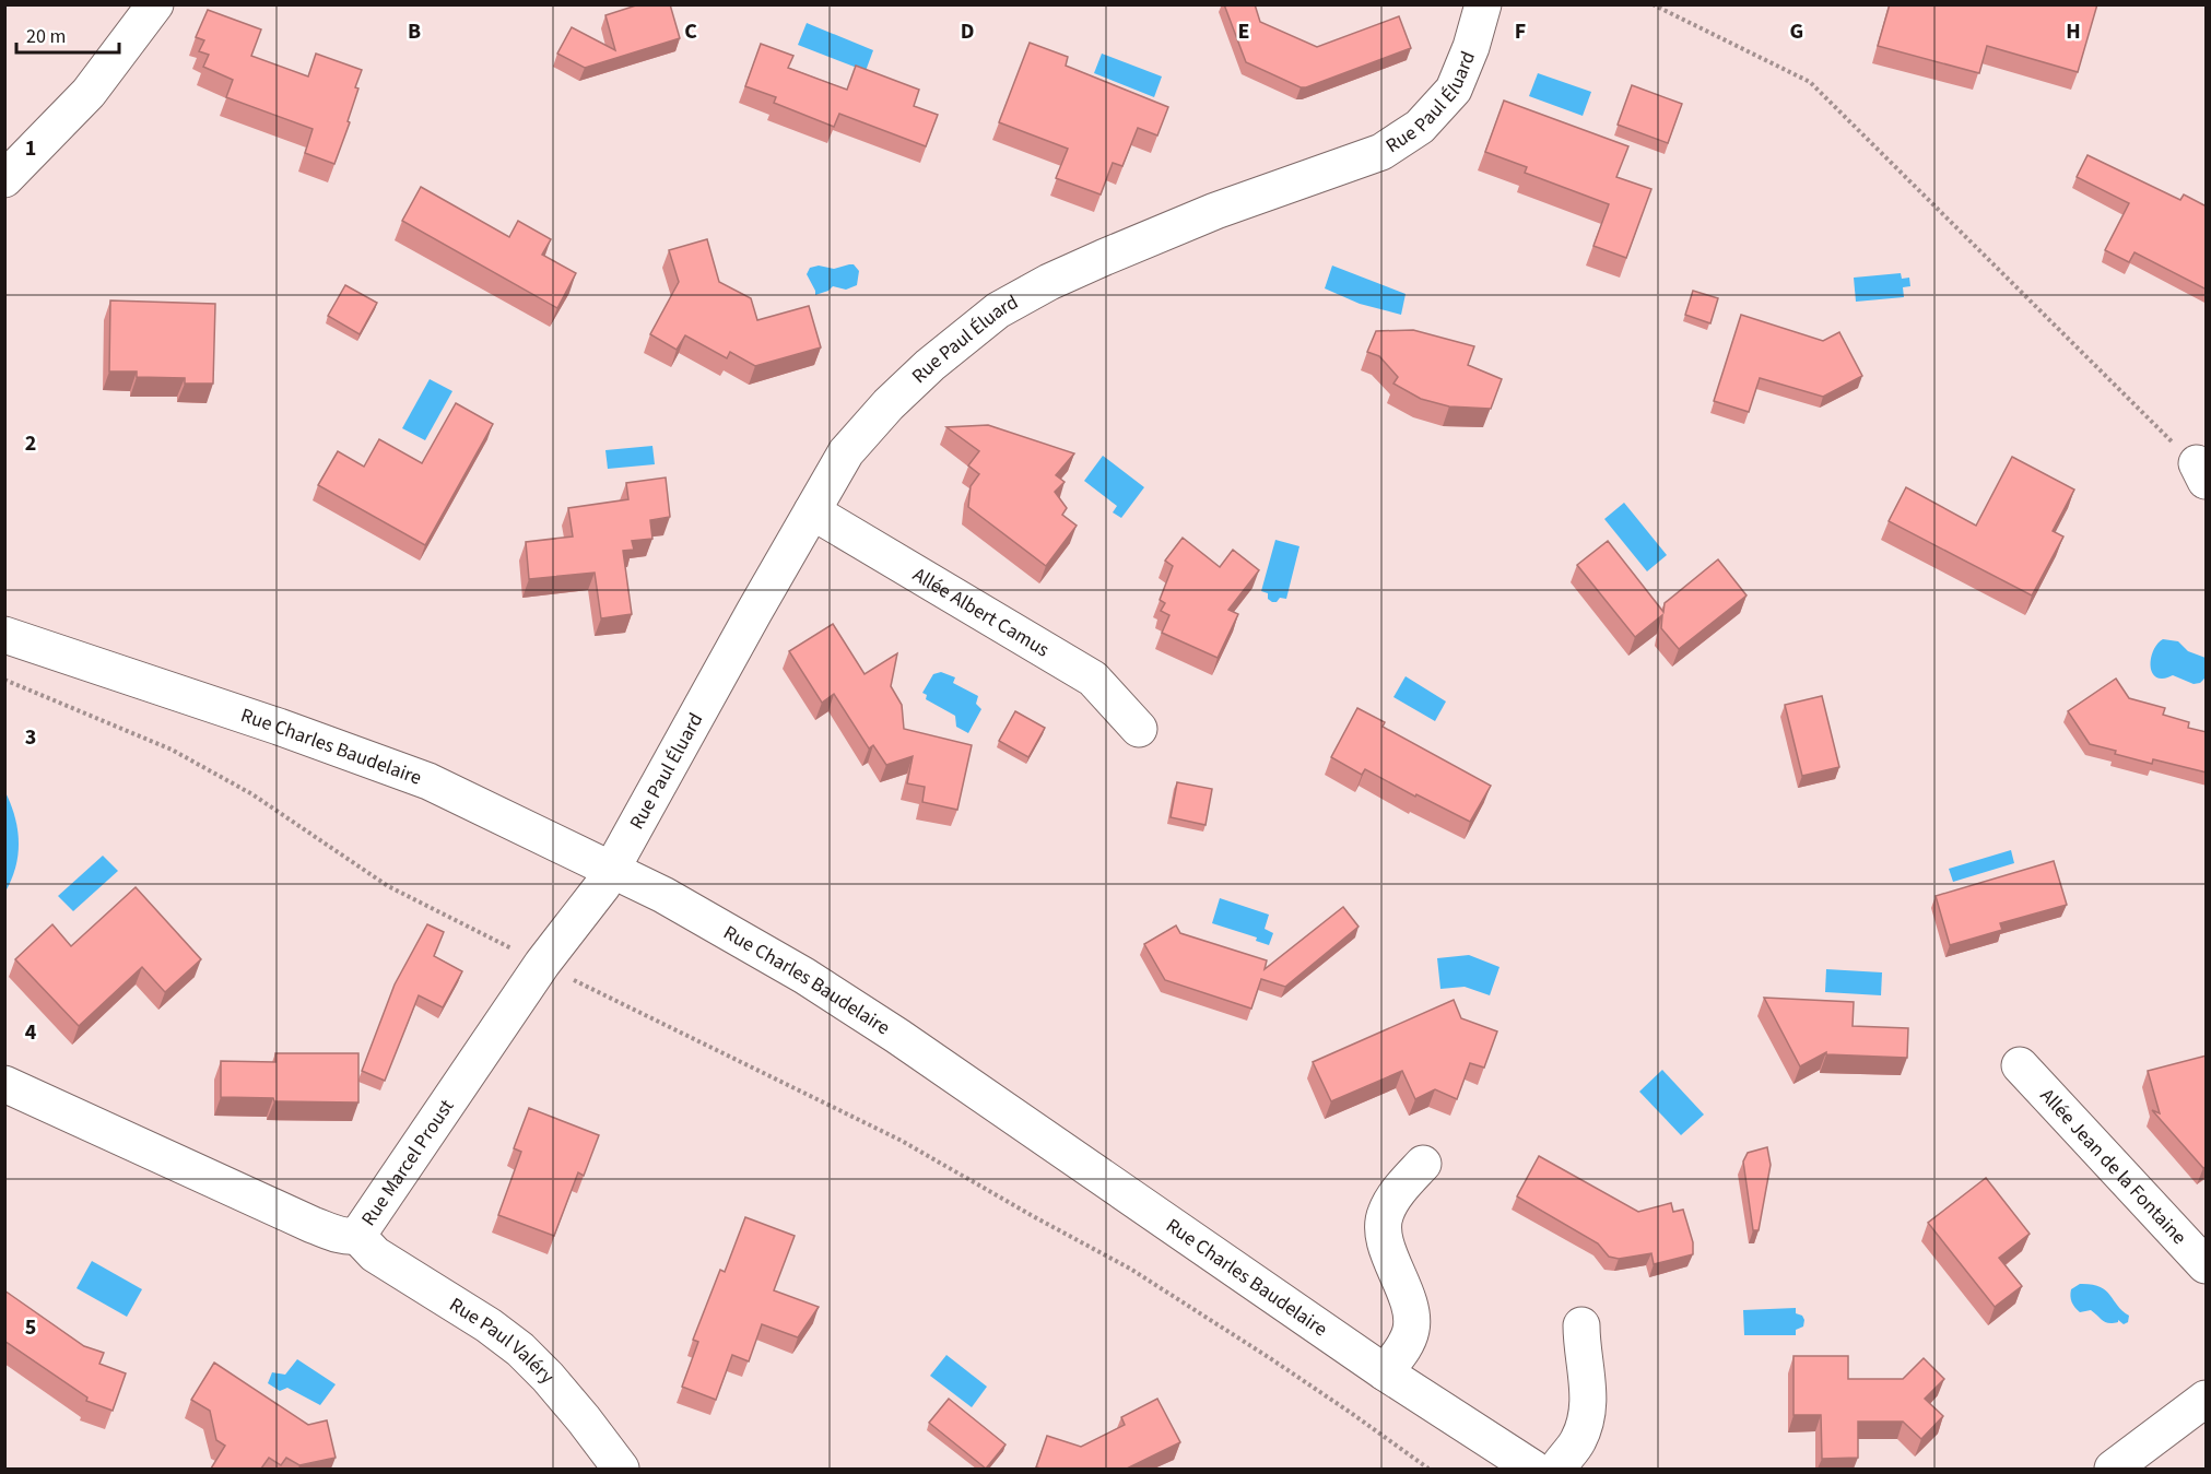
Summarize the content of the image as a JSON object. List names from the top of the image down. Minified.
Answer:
{"streets":{"street":["Rue Paul Éluard","Allée Albert Camus","Rue Charles Baudelaire","Rue Marcel Proust","Allée Jean de la Fontaine","Rue Paul Valéry"]},"crossings":[["Rue Paul Éluard","Allée Albert Camus"],["Rue Paul Éluard","Rue Charles Baudelaire"],["Rue Paul Éluard","Rue Marcel Proust"],["Rue Charles Baudelaire","Rue Marcel Proust"],["Rue Marcel Proust","Rue Paul Valéry"]],"scale_bar":"20 m","grid":{"columns":["B","C","D","E","F","G","H"],"rows":["1","2","3","4","5"]}}
